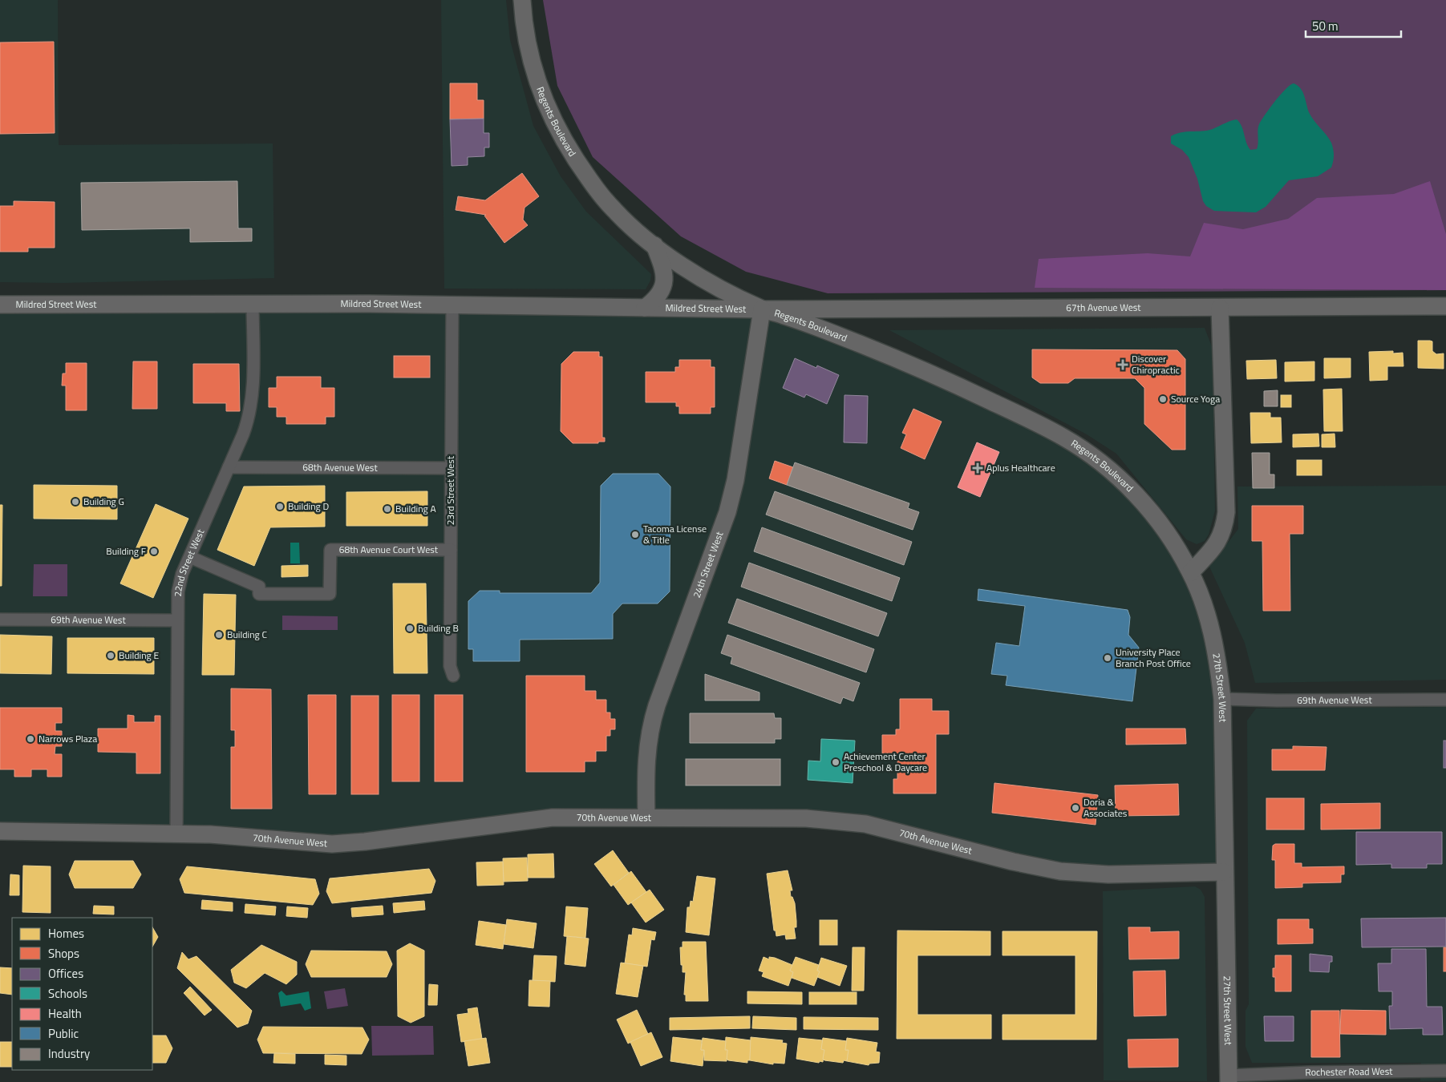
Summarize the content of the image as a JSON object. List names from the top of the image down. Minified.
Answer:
{"streets":{"street":["Regents Boulevard","Mildred Street West","67th Avenue West","68th Avenue West","23rd Street West","68th Avenue Court West","22nd Street West","24th Street West","69th Avenue West","27th Street West","70th Avenue West","Rochester Road West"]},"crossings":[["Regents Boulevard","Mildred Street West"],["Regents Boulevard","67th Avenue West"],["Regents Boulevard","24th Street West"],["Regents Boulevard","27th Street West"],["Mildred Street West","67th Avenue West"],["Mildred Street West","23rd Street West"],["Mildred Street West","22nd Street West"],["Mildred Street West","24th Street West"],["67th Avenue West","24th Street West"],["68th Avenue West","23rd Street West"],["68th Avenue West","22nd Street West"],["23rd Street West","68th Avenue Court West"],["68th Avenue Court West","22nd Street West"],["22nd Street West","69th Avenue West"],["22nd Street West","70th Avenue West"],["24th Street West","70th Avenue West"],["69th Avenue West","27th Street West"],["27th Street West","70th Avenue West"],["27th Street West","Rochester Road West"]],"places":{"health":["Discover Chiropractic","Aplus Healthcare"],"other":["Source Yoga","Building G","Building D","Building A","Tacoma License & Title","Building F","Building B","Building C","Building E","University Place Branch Post Office","Narrows Plaza","Achievement Center Preschool & Daycare","Doria & Associates"]},"legend":["Homes","Shops","Offices","Schools","Health","Public","Industry"],"scale_bar":"50 m"}
